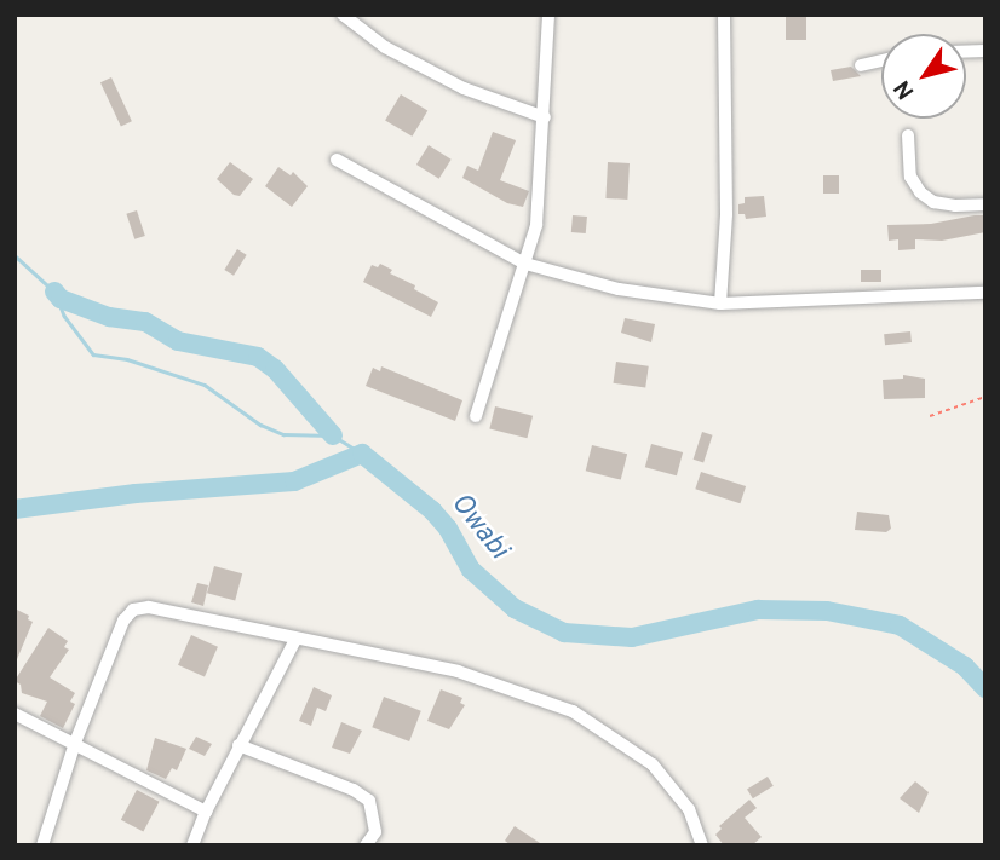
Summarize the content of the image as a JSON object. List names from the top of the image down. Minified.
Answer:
{"water":["Owabi"],"north":"bottom left"}
